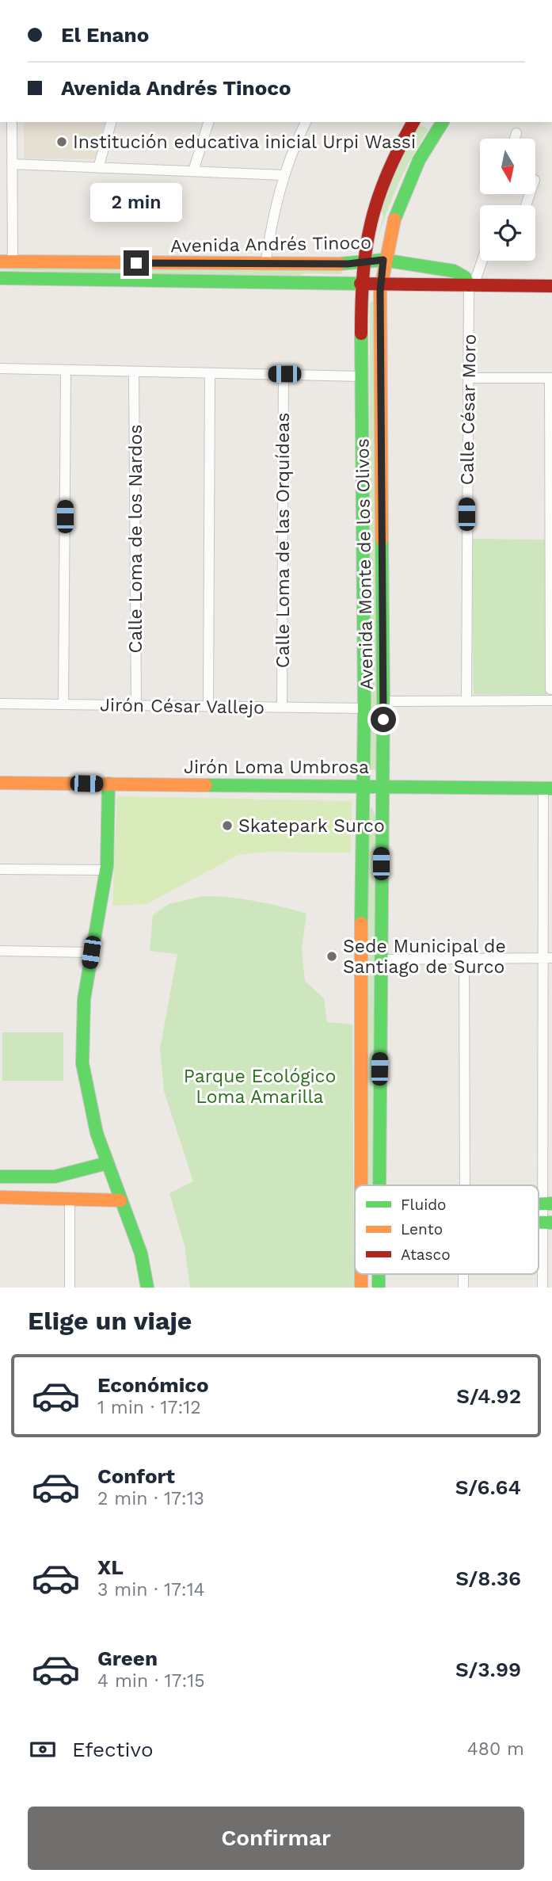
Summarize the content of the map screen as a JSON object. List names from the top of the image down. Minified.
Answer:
{"streets":{"street":["Avenida Andrés Tinoco","Calle César Moro","Calle Loma de los Nardos","Calle Loma de las Orquídeas","Avenida Monte de los Olivos","Jirón César Vallejo","Jirón Loma Umbrosa"]},"crossings":[["Avenida Andrés Tinoco","Calle César Moro"],["Avenida Andrés Tinoco","Avenida Monte de los Olivos"],["Calle Loma de los Nardos","Jirón César Vallejo"],["Calle Loma de las Orquídeas","Jirón César Vallejo"],["Avenida Monte de los Olivos","Jirón César Vallejo"],["Avenida Monte de los Olivos","Jirón Loma Umbrosa"]],"parks":["Parque Ecológico Loma Amarilla"],"places":["Institución educativa inicial Urpi Wassi","Skatepark Surco","Sede Municipal de Santiago de Surco"],"legend":["Fluido","Lento","Atasco"],"north":"bottom","page":{"banner":["El Enano","Avenida Andrés Tinoco"],"bubble":"2 min","heading":"Elige un viaje","list":[{"name":"Económico","note":"1 min · 17:12","value":"S/4.92"},{"name":"Confort","note":"2 min · 17:13","value":"S/6.64"},{"name":"XL","note":"3 min · 17:14","value":"S/8.36"},{"name":"Green","note":"4 min · 17:15","value":"S/3.99"}],"pay":["Efectivo","480 m"],"buttons":"Confirmar"}}
